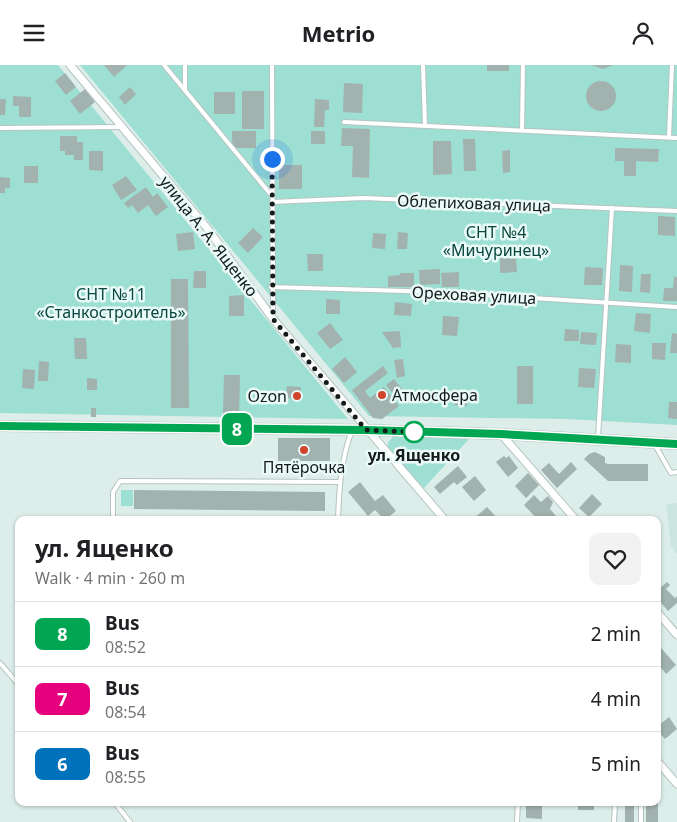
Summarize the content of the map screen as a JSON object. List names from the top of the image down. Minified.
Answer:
{"streets":{"street":["улица А. А. Ященко"],"lane":["Облепиховая улица","Ореховая улица"]},"parks":["СНТ №4 «Мичуринец»","СНТ №11 «Станкостроитель»"],"places":["Атмосфера","Ozon","ул. Ященко","Пятёрочка"],"lines":["bus line 8"],"page":{"header":"Metrio","on_map":"8","heading":["ул. Ященко","Walk · 4 min · 260 m"],"list":[{"mark":"8","name":"Bus","note":"08:52","value":"2 min"},{"mark":"7","name":"Bus","note":"08:54","value":"4 min"},{"mark":"6","name":"Bus","note":"08:55","value":"5 min"}]}}
